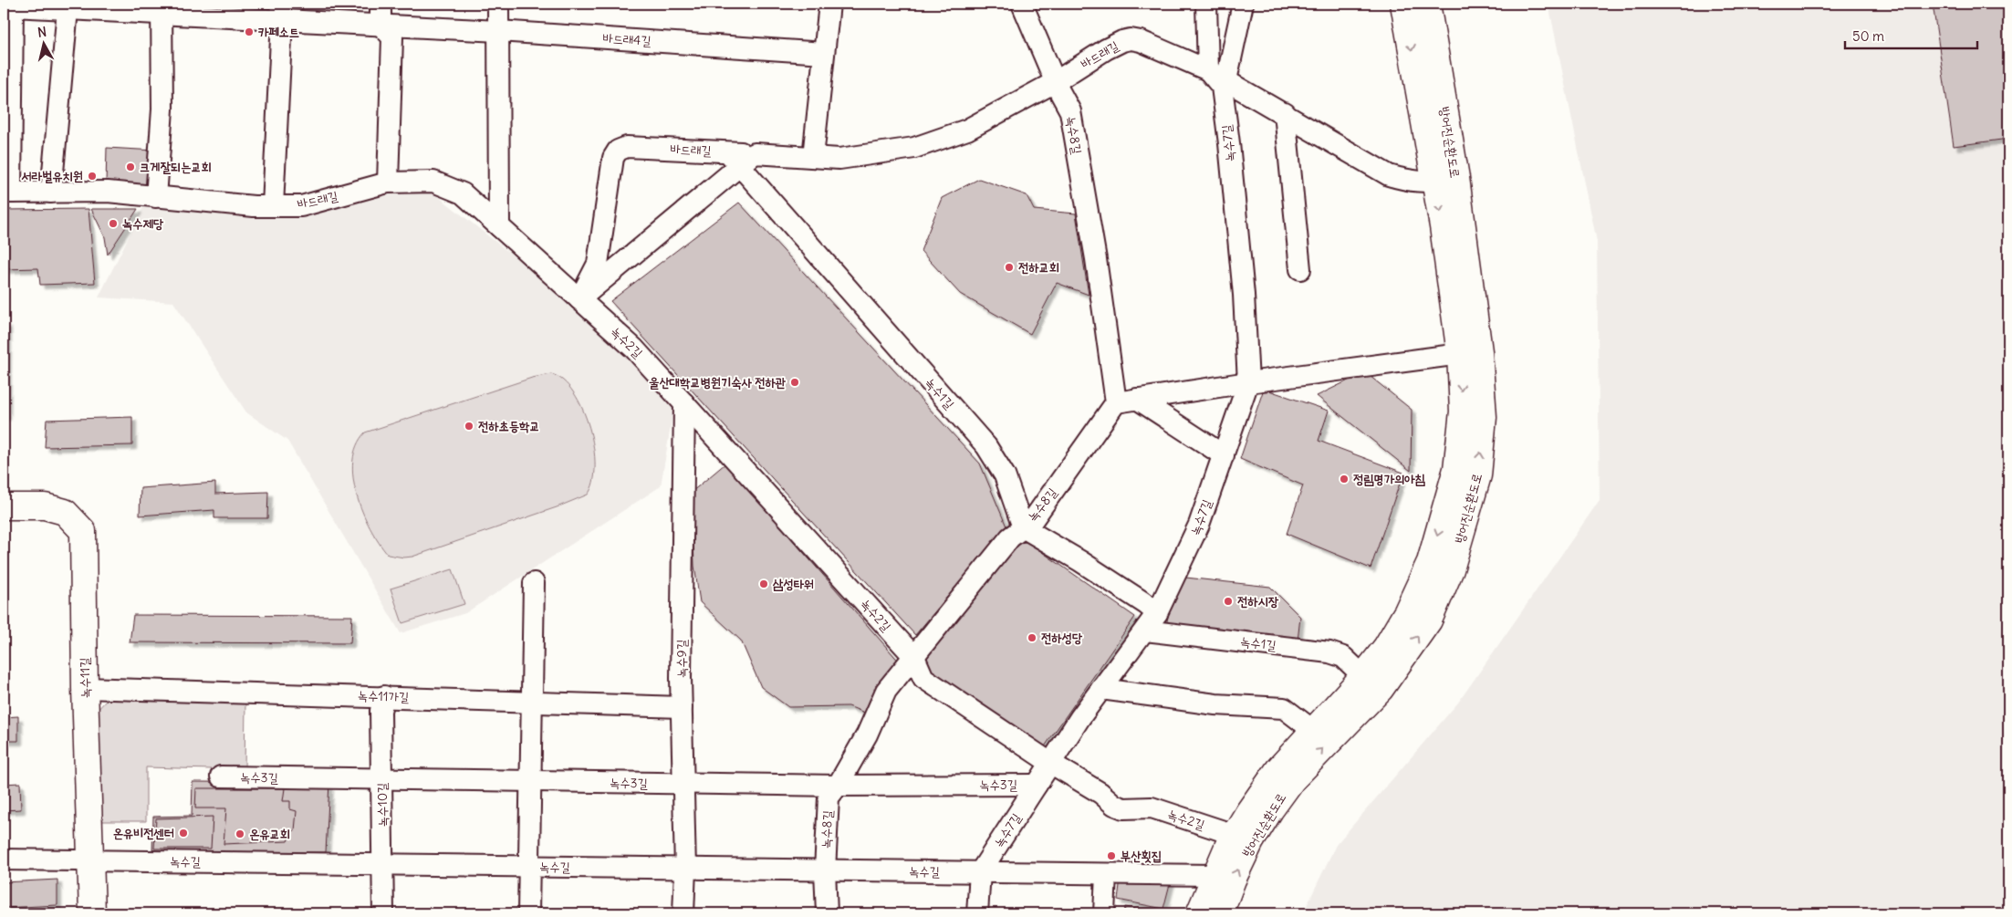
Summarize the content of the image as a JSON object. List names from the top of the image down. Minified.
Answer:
{"streets":{"main road":["방어진순환도로","녹수11길"],"street":["바드래4길","바드래길","녹수8길","녹수7길","녹수2길","녹수1길","녹수9길","녹수11가길","녹수3길","녹수10길","녹수길"]},"crossings":[["바드래4길","바드래길"],["바드래길","녹수8길"],["바드래길","방어진순환도로"],["바드래길","녹수7길"],["바드래길","녹수2길"],["바드래길","녹수1길"],["녹수8길","녹수2길"],["녹수8길","녹수1길"],["녹수8길","녹수3길"],["녹수8길","녹수길"],["방어진순환도로","녹수2길"],["방어진순환도로","녹수1길"],["방어진순환도로","녹수길"],["녹수7길","녹수2길"],["녹수7길","녹수1길"],["녹수7길","녹수3길"],["녹수7길","녹수길"],["녹수2길","녹수9길"],["녹수9길","녹수11가길"],["녹수9길","녹수3길"],["녹수9길","녹수길"],["녹수11길","녹수11가길"],["녹수11길","녹수길"],["녹수11가길","녹수10길"],["녹수3길","녹수10길"],["녹수10길","녹수길"]],"places":["카페소트","크게잘되는교회","서라벌유치원","녹수제당","전하교회","울산대학교병원기숙사 전하관","전하초등학교","정림명가의아침","삼성타워","전하시장","전하성당","온유비전센터","온유교회","부산횟집"],"scale_bar":"50 m","north":"top"}
